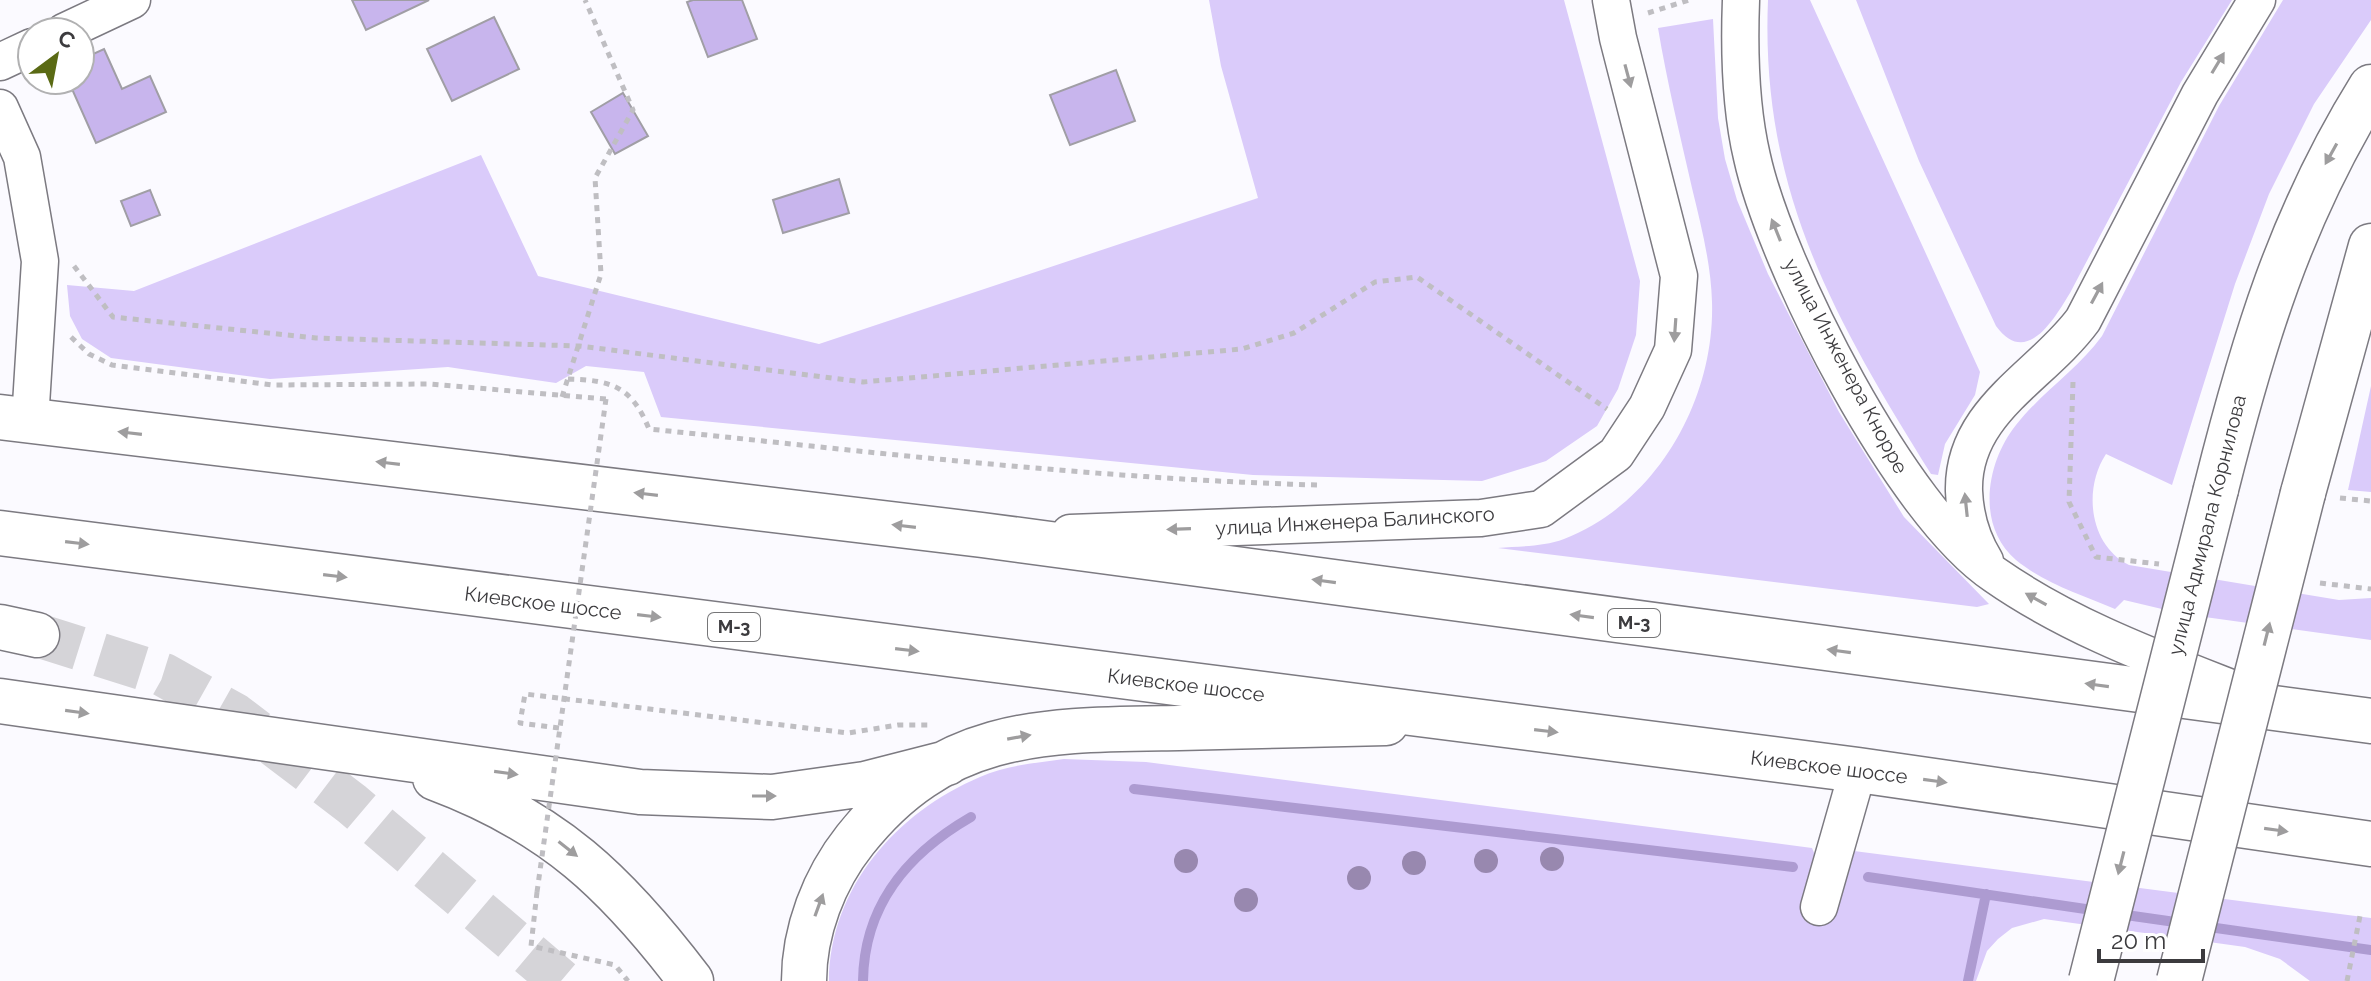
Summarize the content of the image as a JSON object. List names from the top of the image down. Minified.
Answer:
{"streets":{"main road":["улица Адмирала Корнилова","Киевское шоссе","М-3"],"street":["улица Инженера Кнорре","улица Инженера Балинского"]},"crossings":[["улица Инженера Кнорре","М-3"],["улица Инженера Балинского","М-3"]],"one_way":["улица Инженера Кнорре"],"scale_bar":"20 m","north":"top right"}
